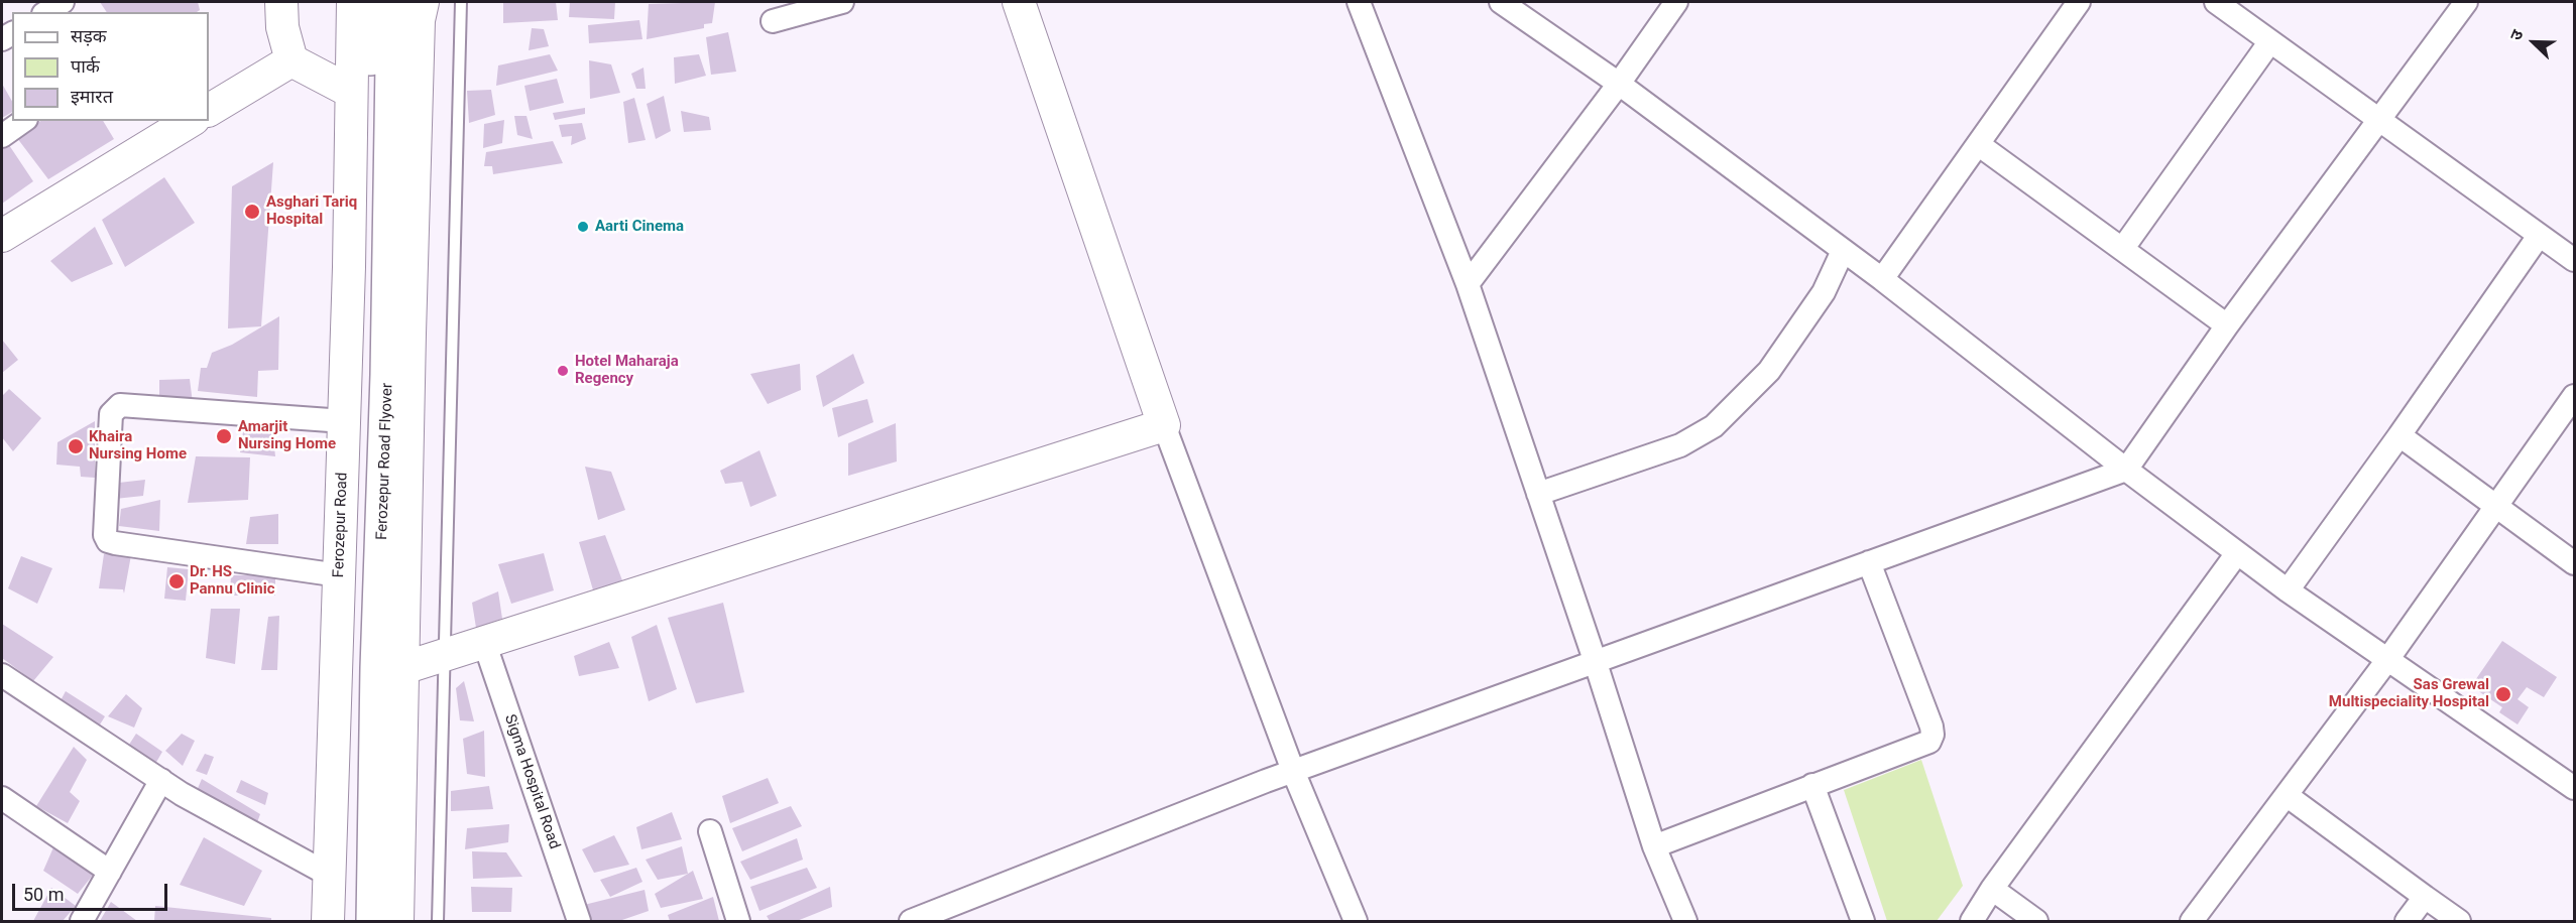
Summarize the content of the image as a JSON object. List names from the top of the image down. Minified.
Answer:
{"streets":{"main road":["Ferozepur Road Flyover","Ferozepur Road"],"street":["Sigma Hospital Road"]},"places":["Asghari Tariq Hospital","Aarti Cinema","Hotel Maharaja Regency","Amarjit Nursing Home","Khaira Nursing Home","Dr. HS Pannu Clinic","Sas Grewal Multispeciality Hospital"],"legend":["सड़क","पार्क","इमारत"],"scale_bar":"50 m","north":"top left"}
